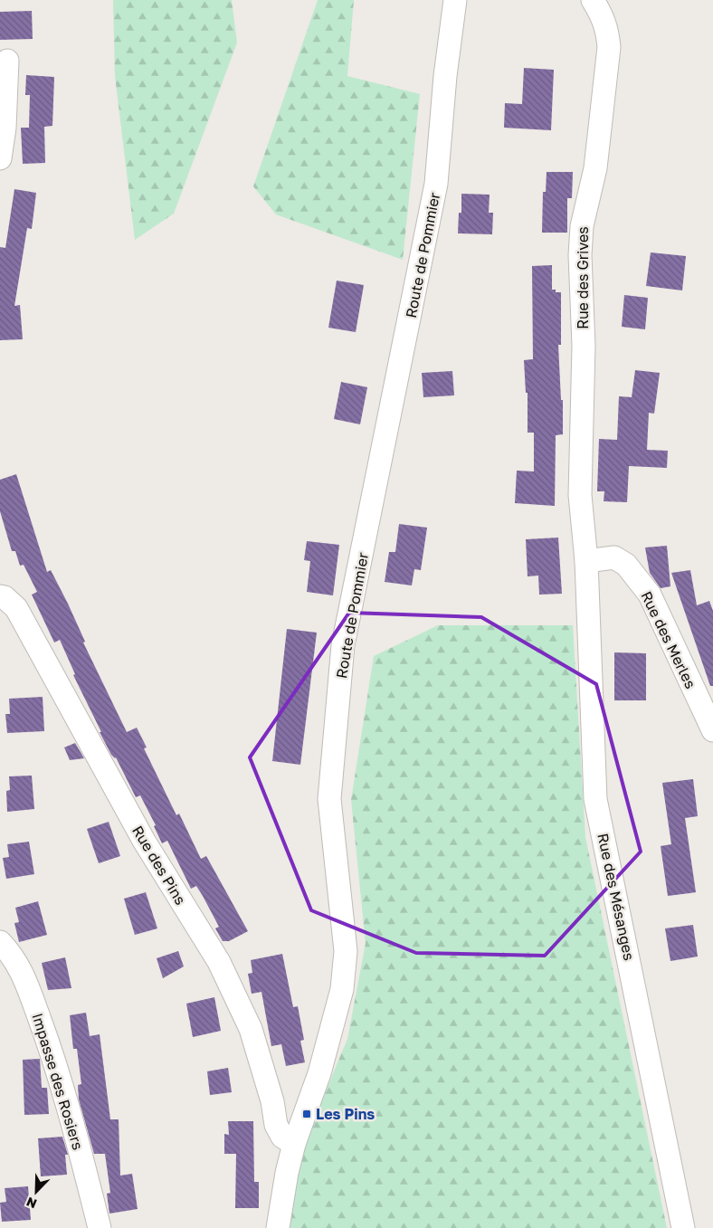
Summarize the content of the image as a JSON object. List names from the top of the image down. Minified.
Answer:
{"streets":{"street":["Route de Pommier","Rue des Grives","Rue des Merles","Rue des Pins","Rue des Mésanges","Impasse des Rosiers"]},"crossings":[["Route de Pommier","Rue des Pins"],["Rue des Grives","Rue des Merles"],["Rue des Grives","Rue des Mésanges"],["Rue des Merles","Rue des Mésanges"]],"places":{"transit":["Les Pins"]},"north":"bottom left"}
